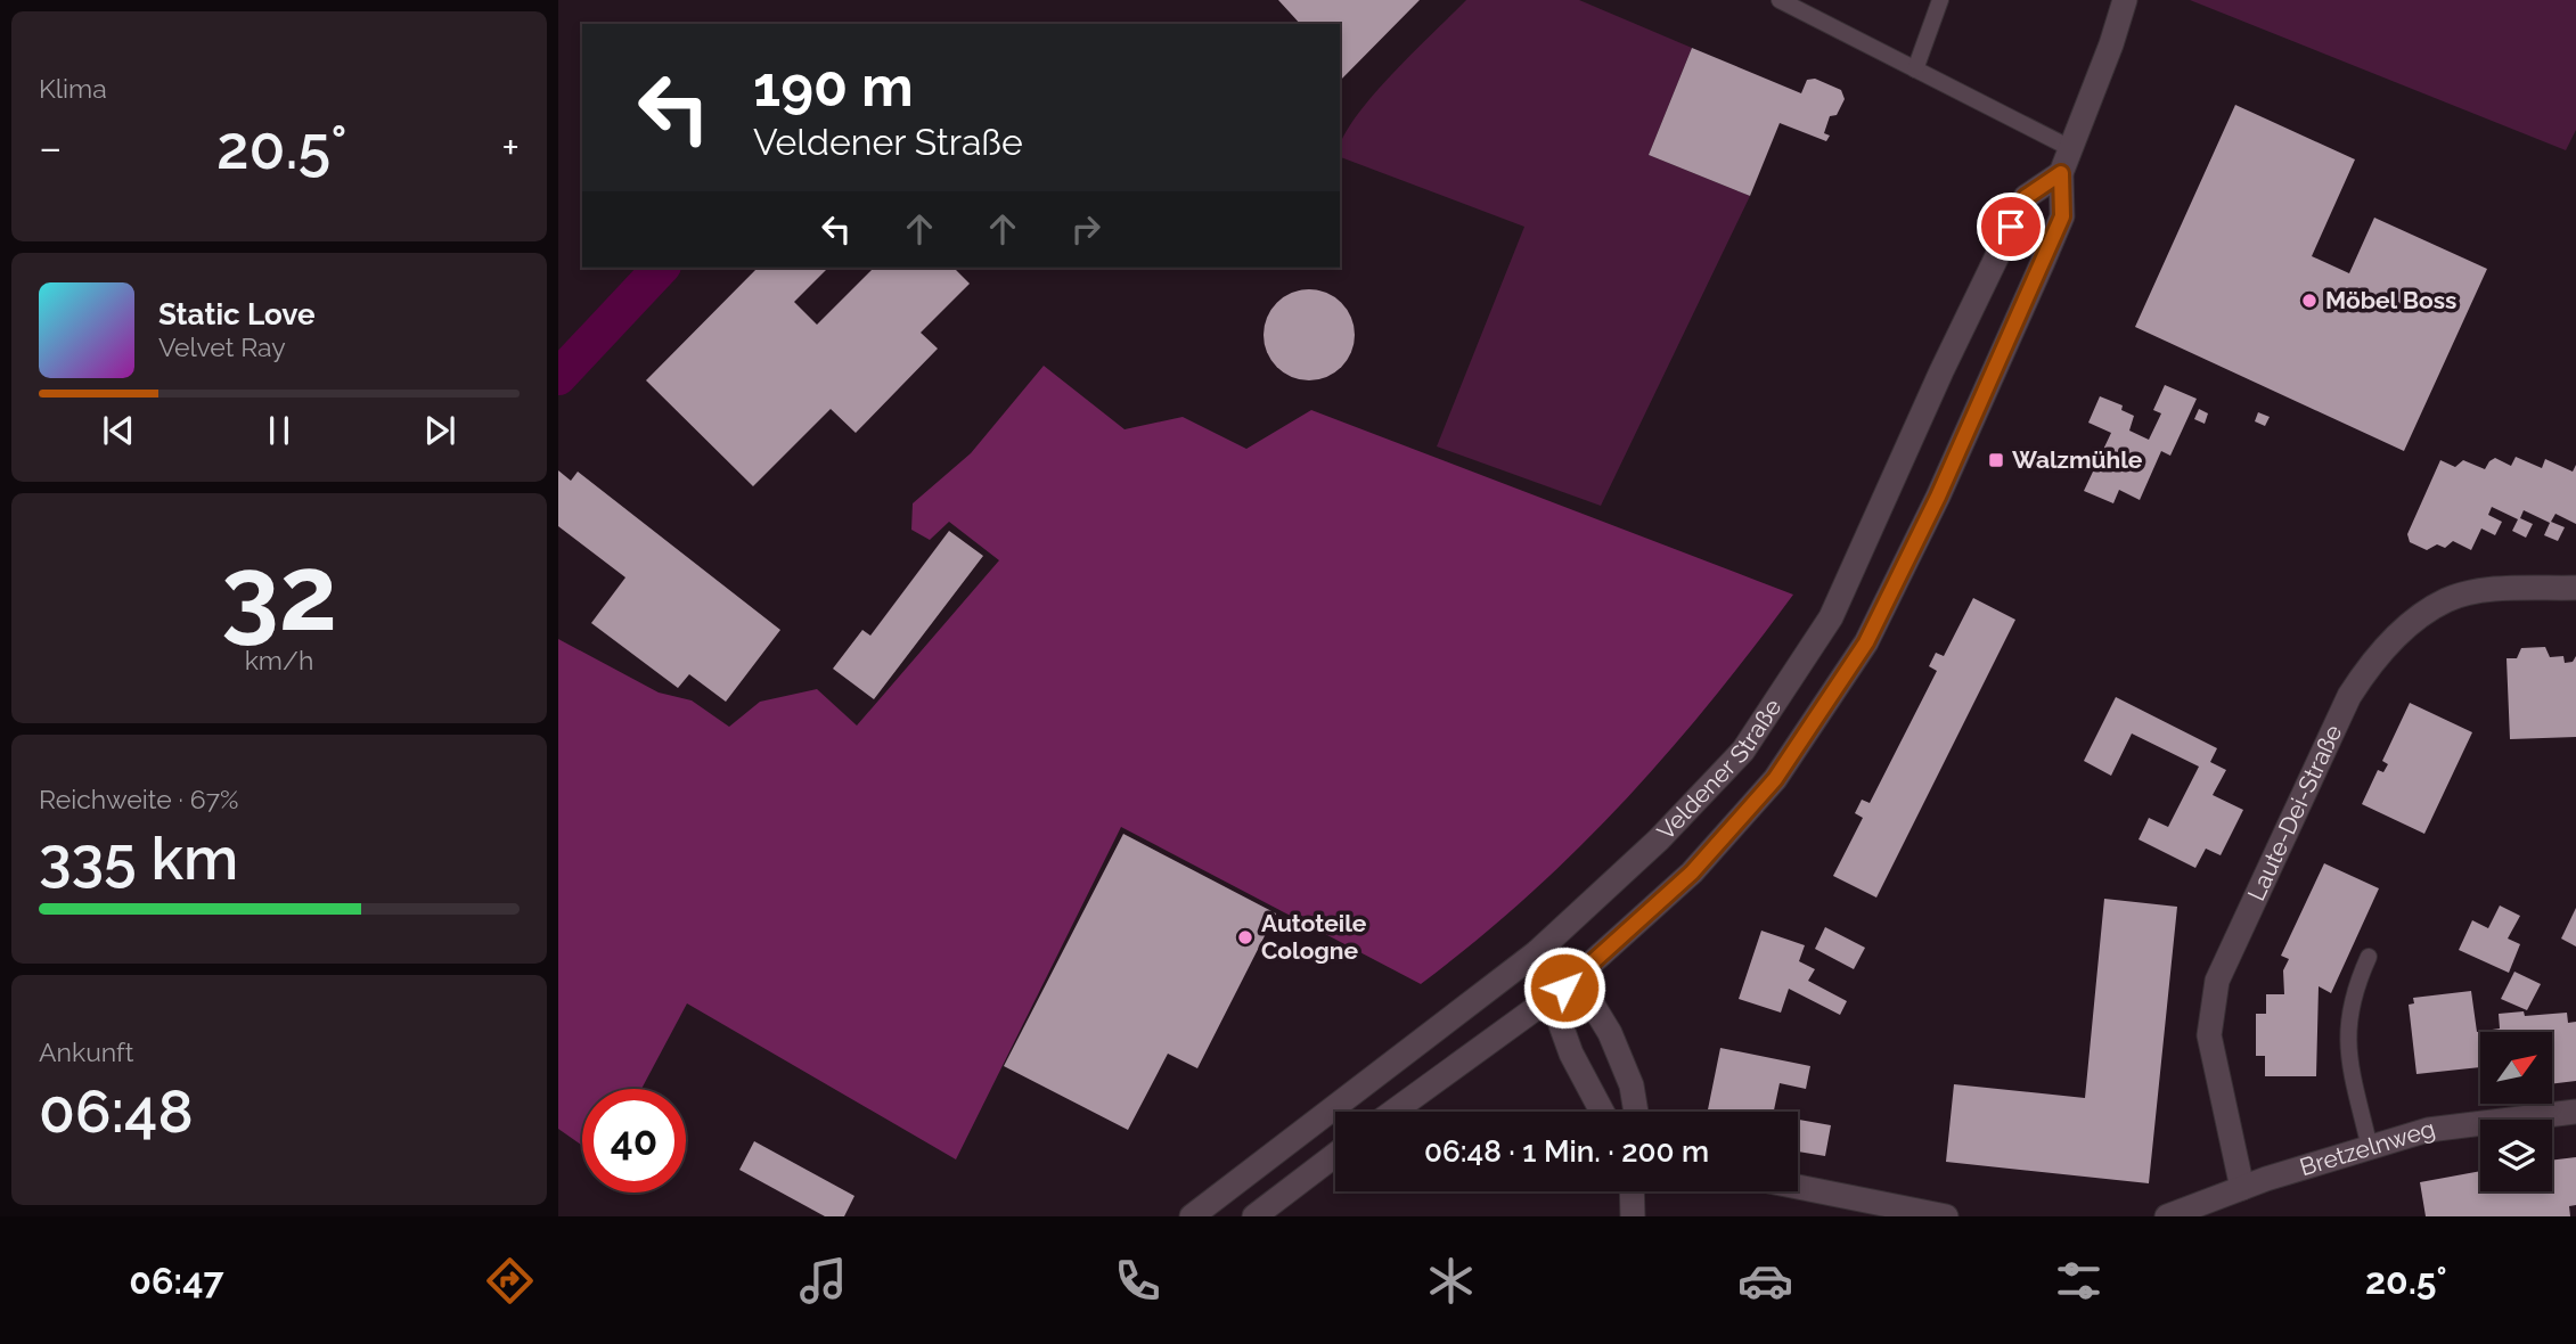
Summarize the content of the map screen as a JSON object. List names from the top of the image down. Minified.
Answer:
{"streets":{"street":["Veldener Straße","Laute-Dei-Straße","Bretzelnweg"]},"crossings":[["Laute-Dei-Straße","Bretzelnweg"]],"places":{"other":["Möbel Boss","Autoteile Cologne"],"transit":["Walzmühle"]},"north":"top right","page":{"tile":["Klima",["32","km/h"],["Reichweite · 67%","335 km"],["Ankunft","06:48"]],"turn":["190 m","Veldener Straße"],"heat":["−","20.5°","+"],"song":["Static Love","Velvet Ray"],"limit":"40","trip":"06:48 · 1 Min. · 200 m","tabs":["06:47","20.5°"]}}
